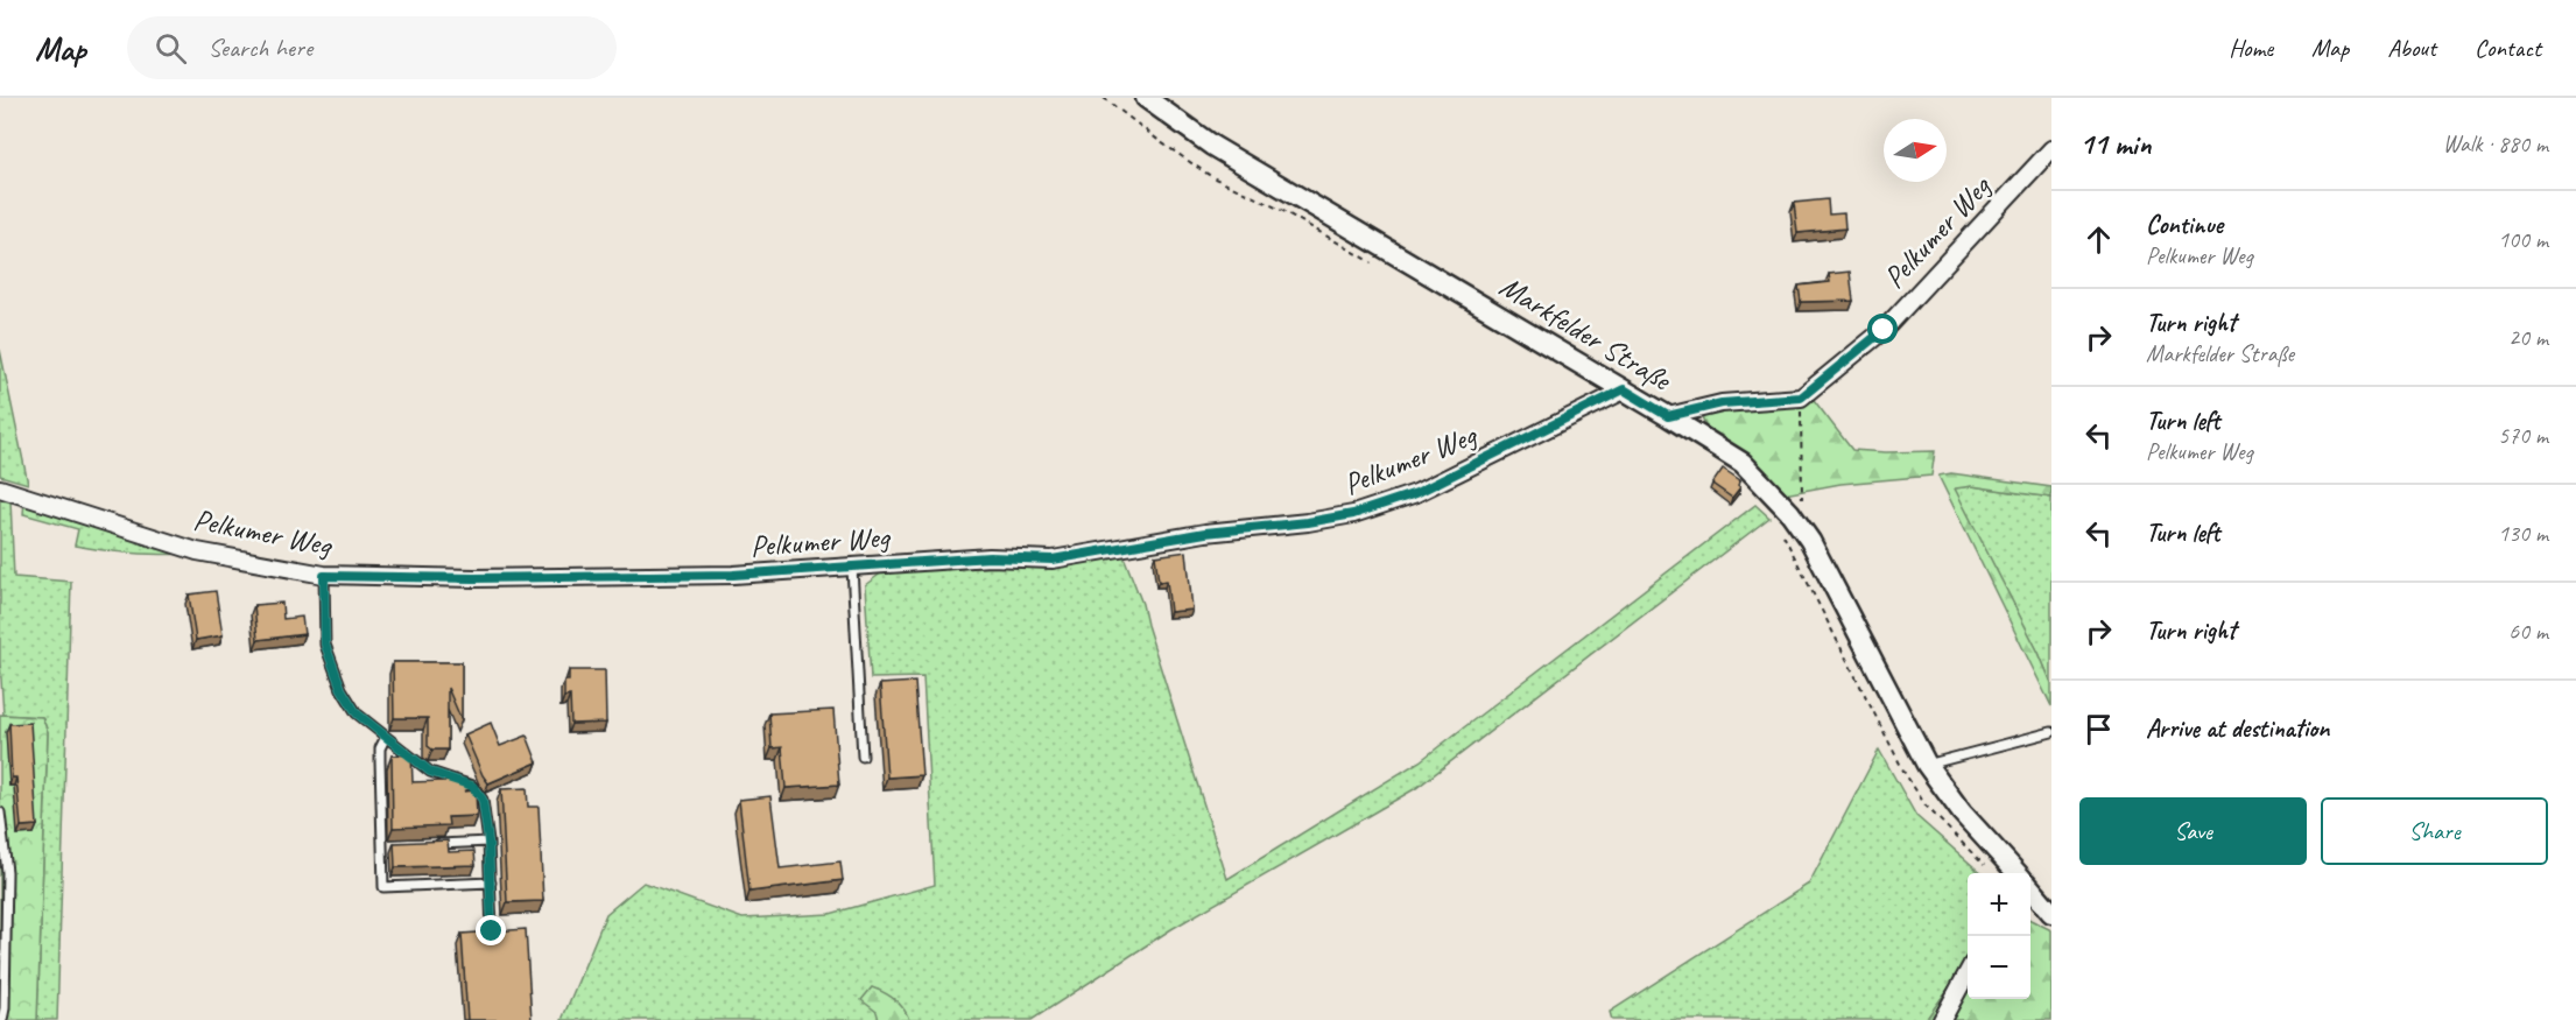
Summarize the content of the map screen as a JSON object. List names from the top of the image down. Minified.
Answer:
{"streets":{"street":["Pelkumer Weg","Markfelder Straße"]},"crossings":[["Pelkumer Weg","Markfelder Straße"]],"north":"right","page":{"header":"Map","search":"Search here","nav":["Home","Map","About","Contact"],"heading":["11 min","Walk · 880 m"],"list":[["Continue","Pelkumer Weg","100 m"],["Turn right","Markfelder Straße","20 m"],["Turn left","Pelkumer Weg","570 m"],["Turn left","130 m"],["Turn right","60 m"],"Arrive at destination"],"buttons":["Save","Share"],"map_buttons":["+","−"]}}
